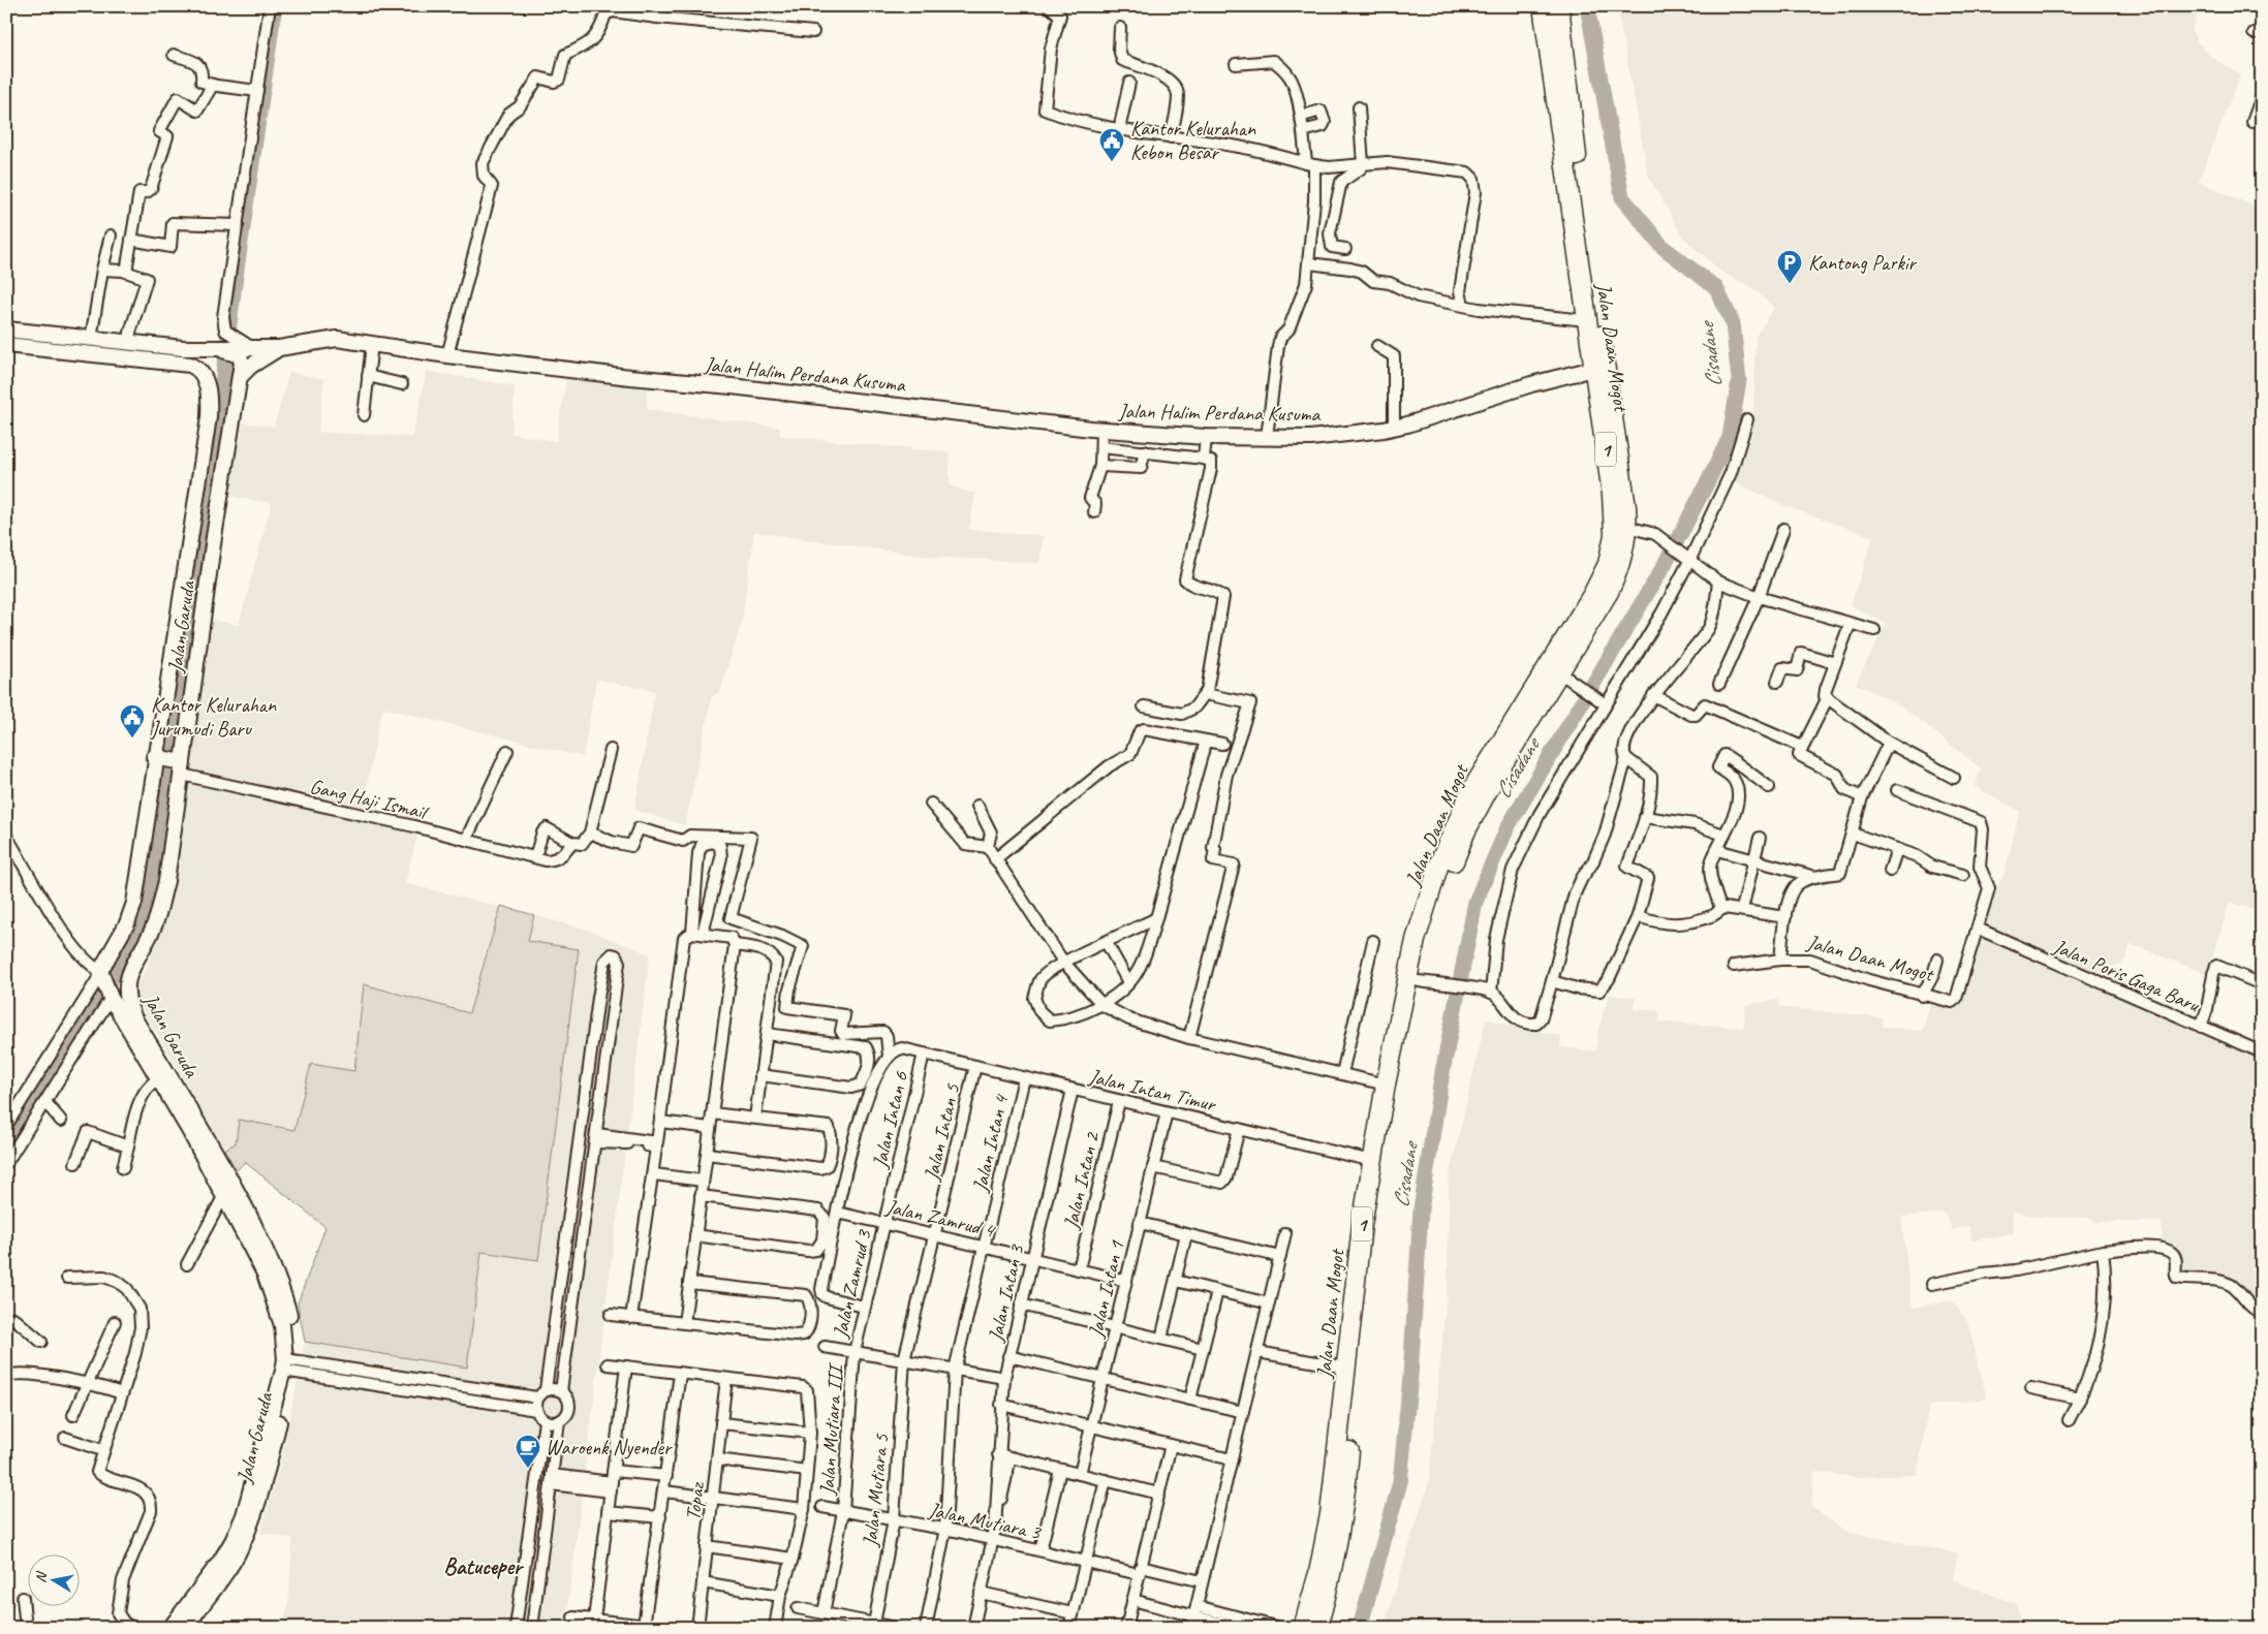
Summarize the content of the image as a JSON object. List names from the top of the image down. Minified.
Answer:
{"streets":{"highway":["Jalan Daan Mogot","1"],"main road":["Jalan Halim Perdana Kusuma","Jalan Garuda"],"street":["Gang Haji Ismail","Jalan Poris Gaga Baru","Jalan Intan Timur","Jalan Intan 6","Jalan Intan 5","Jalan Intan 4","Jalan Intan 2","Jalan Zamrud 4","Jalan Zamrud 3","Jalan Intan 1","Jalan Intan 3","Jalan Mutiara III","Jalan Mutiara 5","Topaz","Jalan Mutiara 3"]},"crossings":[["Jalan Daan Mogot","Jalan Halim Perdana Kusuma"],["Jalan Daan Mogot","Jalan Poris Gaga Baru"],["Jalan Daan Mogot","Jalan Intan Timur"],["Jalan Halim Perdana Kusuma","Jalan Garuda"],["Jalan Garuda","Gang Haji Ismail"],["Jalan Intan Timur","Jalan Intan 6"],["Jalan Intan Timur","Jalan Intan 5"],["Jalan Intan Timur","Jalan Intan 4"],["Jalan Intan Timur","Jalan Intan 2"],["Jalan Intan Timur","Jalan Intan 1"],["Jalan Intan Timur","Jalan Intan 3"],["Jalan Intan 6","Jalan Zamrud 4"],["Jalan Intan 6","Jalan Zamrud 3"],["Jalan Intan 5","Jalan Zamrud 4"],["Jalan Intan 5","Jalan Zamrud 3"],["Jalan Intan 5","Jalan Mutiara 5"],["Jalan Intan 4","Jalan Zamrud 4"],["Jalan Intan 4","Jalan Zamrud 3"],["Jalan Intan 4","Jalan Mutiara 3"],["Jalan Intan 2","Jalan Zamrud 4"],["Jalan Zamrud 4","Jalan Zamrud 3"],["Jalan Zamrud 4","Jalan Intan 1"],["Jalan Zamrud 4","Jalan Intan 3"],["Jalan Zamrud 3","Jalan Intan 3"],["Jalan Zamrud 3","Jalan Mutiara III"],["Jalan Zamrud 3","Jalan Mutiara 5"],["Jalan Intan 3","Jalan Mutiara 3"],["Jalan Mutiara III","Jalan Mutiara 3"],["Jalan Mutiara 5","Jalan Mutiara 3"]],"districts":["Batuceper"],"water":["Cisadane"],"places":{"public building":["Kantor Kelurahan Kebon Besar","Kantor Kelurahan Jurumudi Baru"],"parking":["Kantong Parkir"],"cafe":["Waroenk Nyender"]},"north":"left"}
